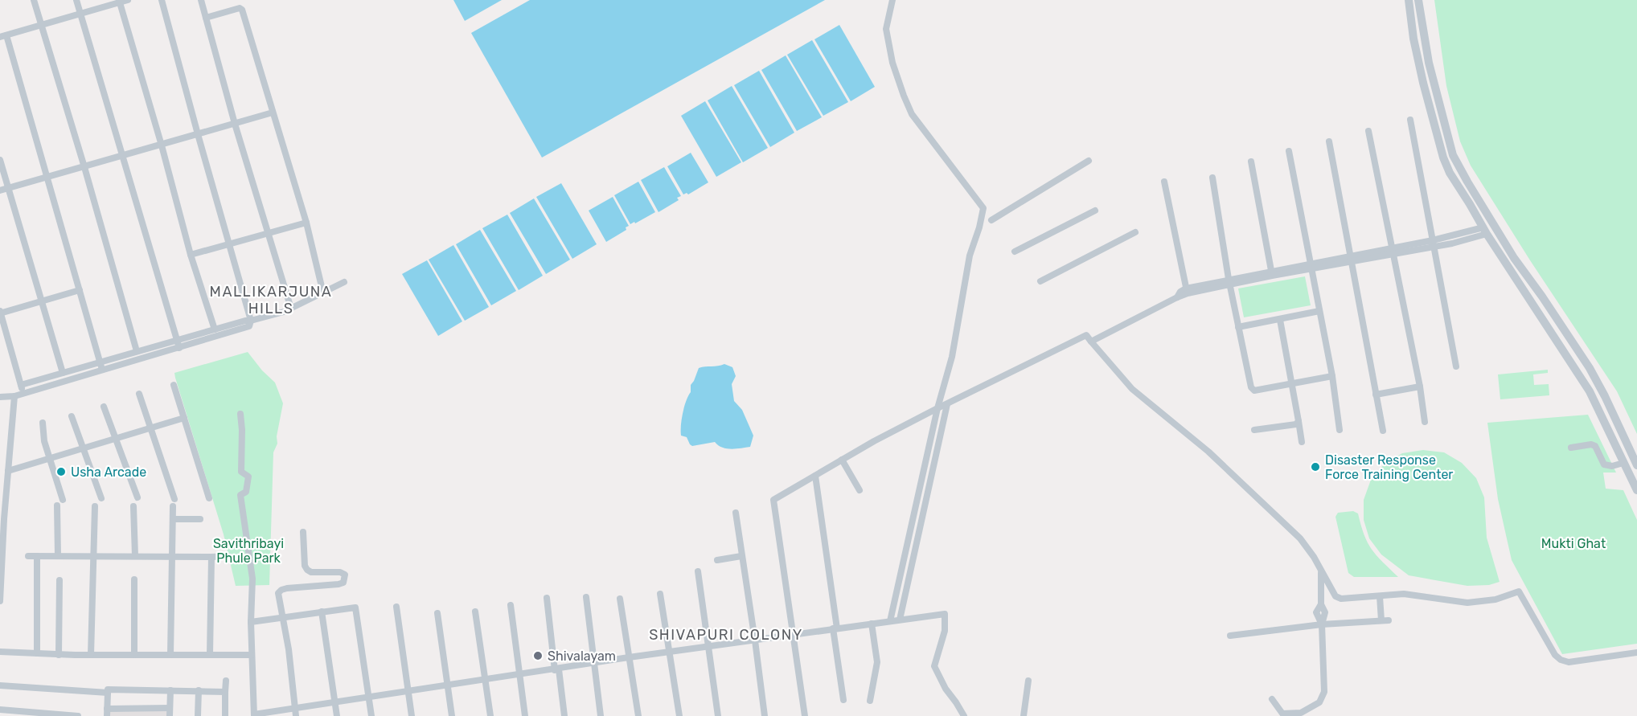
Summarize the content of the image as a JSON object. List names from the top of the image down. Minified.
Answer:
{"districts":["MALLIKARJUNA HILLS","SHIVAPURI COLONY"],"parks":["Savithribayi Phule Park","Mukti Ghat"],"places":["Disaster Response Force Training Center","Usha Arcade","Shivalayam"]}
